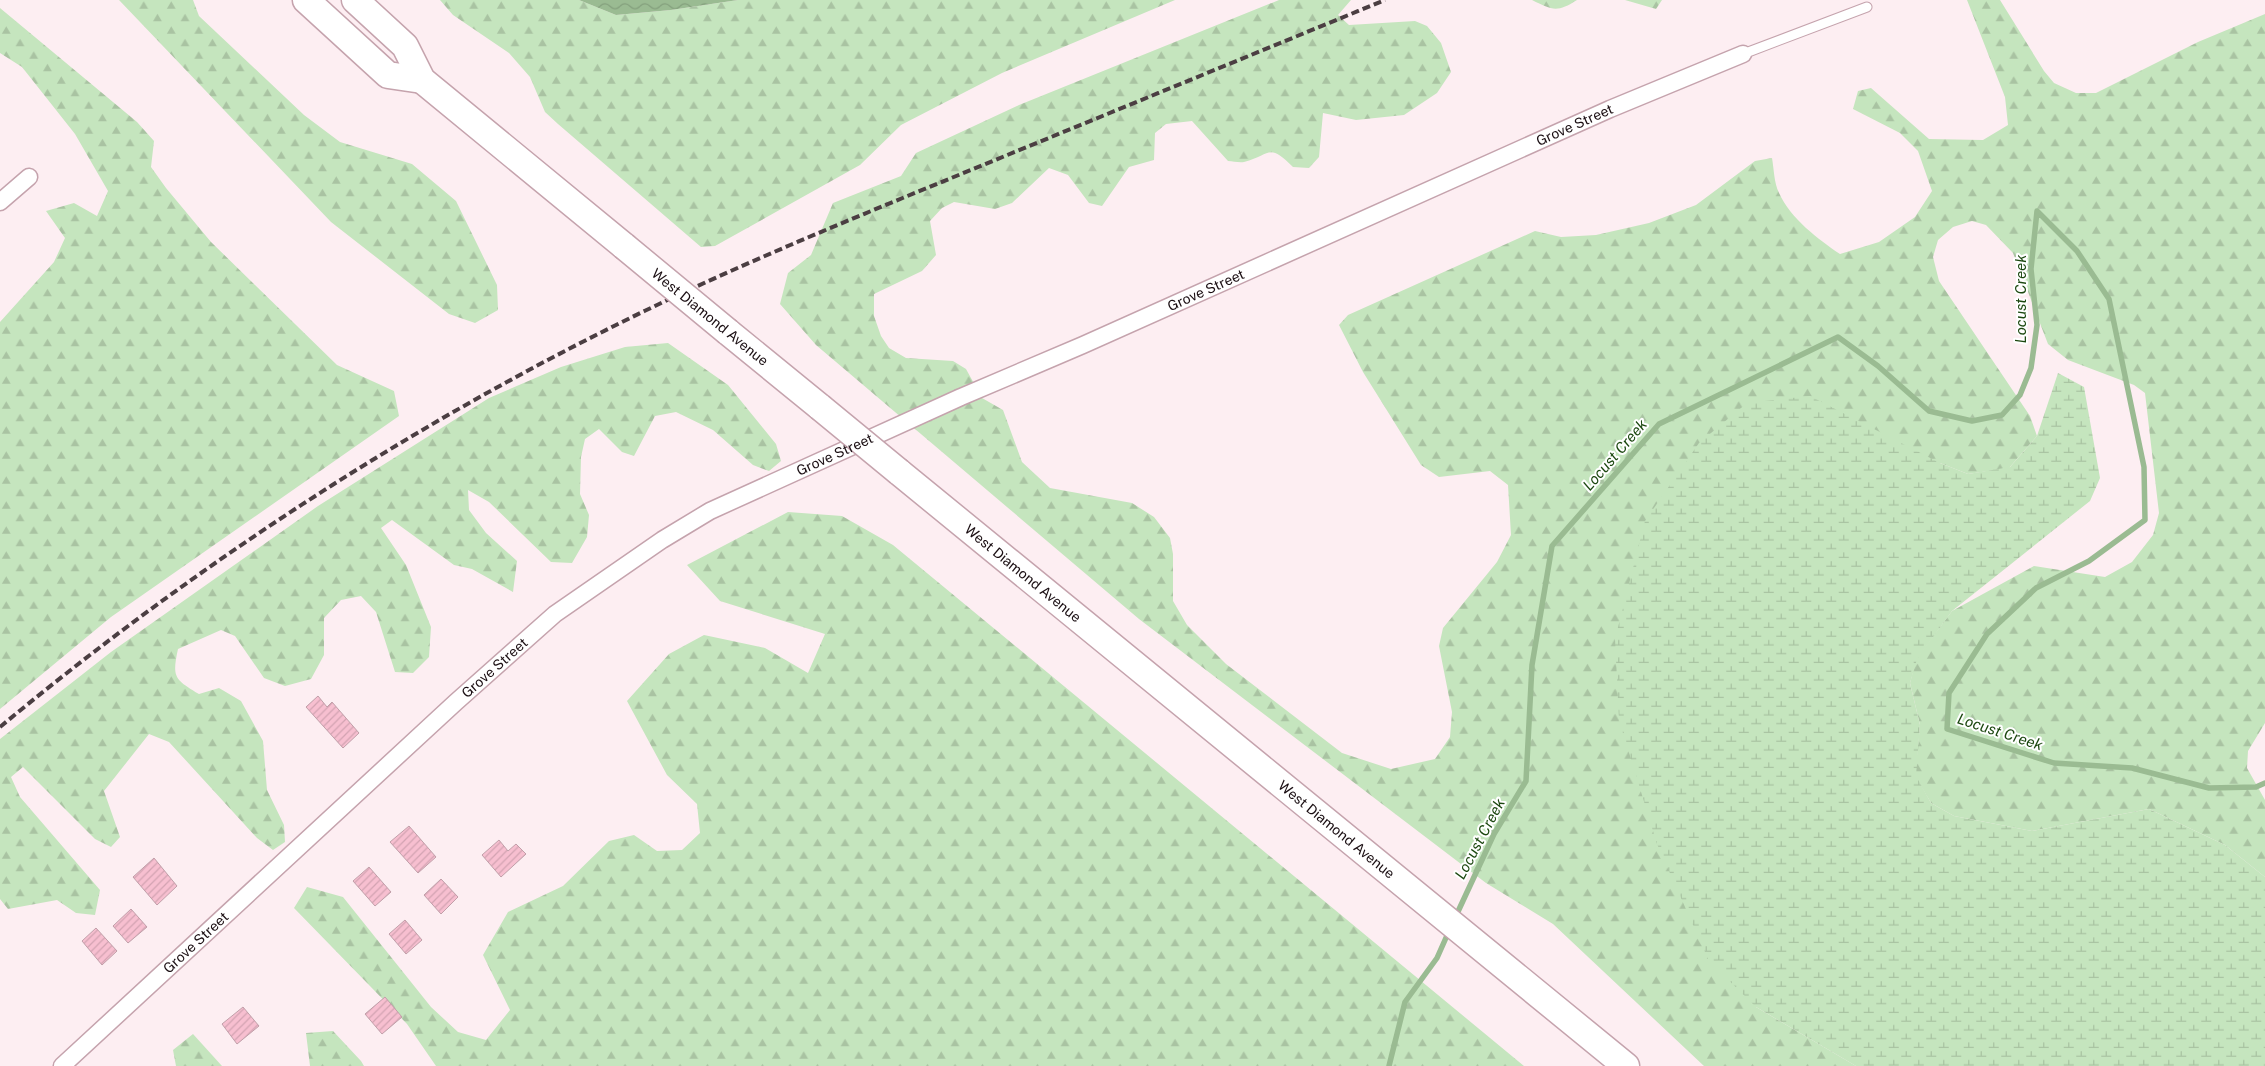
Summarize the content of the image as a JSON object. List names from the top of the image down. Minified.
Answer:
{"streets":{"main road":["West Diamond Avenue"],"street":["Grove Street"]},"water":["Locust Creek"]}
